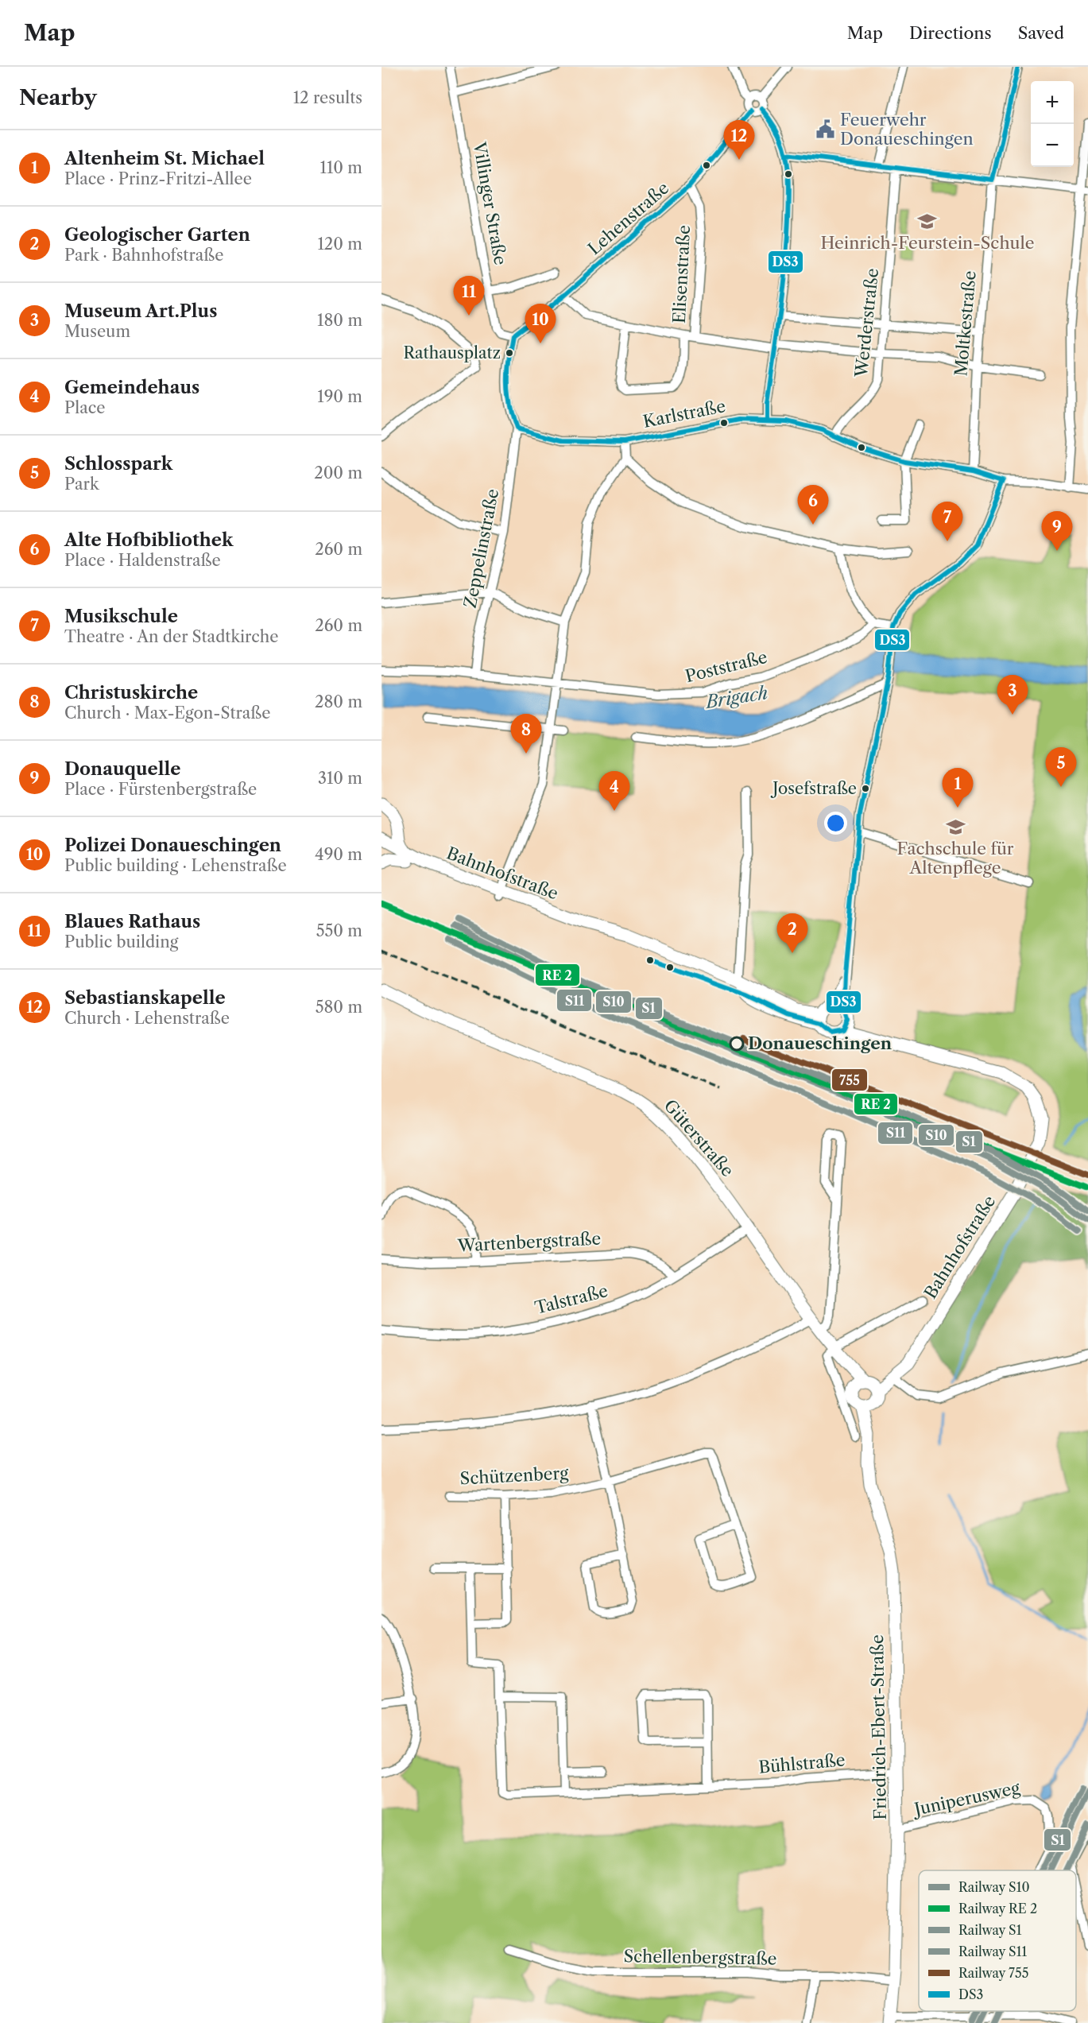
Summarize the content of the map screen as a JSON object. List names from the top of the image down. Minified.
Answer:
{"streets":{"main road":["Bahnhofstraße","Güterstraße","Friedrich-Ebert-Straße"],"street":["Villinger Straße","Lehenstraße","Elisenstraße","Werderstraße","Moltkestraße","Karlstraße","Zeppelinstraße","Poststraße","Wartenbergstraße","Talstraße","Schützenberg","Bühlstraße","Juniperusweg","Schellenbergstraße"]},"crossings":[["Villinger Straße","Lehenstraße"],["Lehenstraße","Elisenstraße"],["Werderstraße","Karlstraße"],["Moltkestraße","Karlstraße"],["Karlstraße","Zeppelinstraße"],["Zeppelinstraße","Poststraße"],["Bahnhofstraße","Güterstraße"],["Güterstraße","Talstraße"],["Güterstraße","Friedrich-Ebert-Straße"],["Wartenbergstraße","Talstraße"],["Friedrich-Ebert-Straße","Bühlstraße"],["Friedrich-Ebert-Straße","Juniperusweg"],["Friedrich-Ebert-Straße","Schellenbergstraße"]],"water":["Brigach"],"places":{"public building":["Feuerwehr Donaueschingen"],"school or university":["Heinrich-Feurstein-Schule","Fachschule für Altenpflege"],"other":["Rathausplatz","Josefstraße","Donaueschingen"]},"lines":["transit line DS3","rail line S1","rail line S10","rail line S11","rail line 755"],"legend":["Railway S10","Railway RE 2","Railway S1","Railway S11","Railway 755","DS3"],"page":{"header":"Map","nav":["Map","Directions","Saved"],"heading":["Nearby","12 results"],"map_buttons":["+","−"],"pins":["12","11","10","6","7","9","3","8","5","1","4","2"],"list":[{"mark":"1","name":"Altenheim St. Michael","note":"Place · Prinz-Fritzi-Allee","value":"110 m"},{"mark":"2","name":"Geologischer Garten","note":"Park · Bahnhofstraße","value":"120 m"},{"mark":"3","name":"Museum Art.Plus","note":"Museum","value":"180 m"},{"mark":"4","name":"Gemeindehaus","note":"Place","value":"190 m"},{"mark":"5","name":"Schlosspark","note":"Park","value":"200 m"},{"mark":"6","name":"Alte Hofbibliothek","note":"Place · Haldenstraße","value":"260 m"},{"mark":"7","name":"Musikschule","note":"Theatre · An der Stadtkirche","value":"260 m"},{"mark":"8","name":"Christuskirche","note":"Church · Max-Egon-Straße","value":"280 m"},{"mark":"9","name":"Donauquelle","note":"Place · Fürstenbergstraße","value":"310 m"},{"mark":"10","name":"Polizei Donaueschingen","note":"Public building · Lehenstraße","value":"490 m"},{"mark":"11","name":"Blaues Rathaus","note":"Public building","value":"550 m"},{"mark":"12","name":"Sebastianskapelle","note":"Church · Lehenstraße","value":"580 m"}]}}
